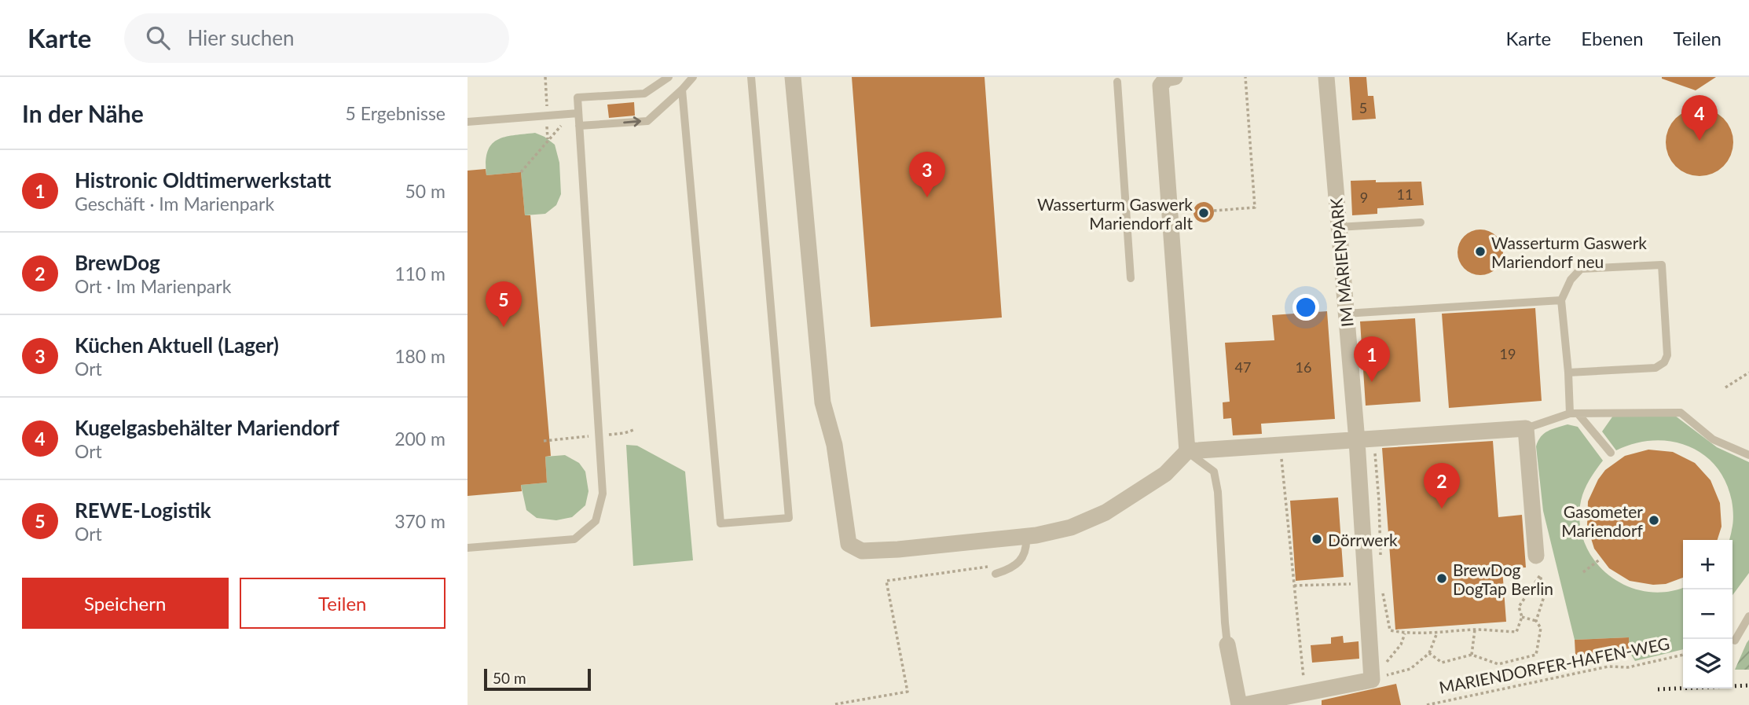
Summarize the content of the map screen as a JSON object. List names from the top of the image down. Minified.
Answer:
{"streets":{"street":["IM MARIENPARK"],"path":["MARIENDORFER-HAFEN-WEG"]},"places":["Wasserturm Gaswerk Mariendorf alt","Wasserturm Gaswerk Mariendorf neu","Gasometer Mariendorf","Dörrwerk","BrewDog DogTap Berlin"],"house_numbers":["5","11","9","19","47","16"],"scale_bar":"50 m","page":{"header":"Karte","search":"Hier suchen","nav":["Karte","Ebenen","Teilen"],"heading":["In der Nähe","5 Ergebnisse"],"pins":["4","3","5","1","2"],"list":[{"mark":"1","name":"Histronic Oldtimerwerkstatt","note":"Geschäft · Im Marienpark","value":"50 m"},{"mark":"2","name":"BrewDog","note":"Ort · Im Marienpark","value":"110 m"},{"mark":"3","name":"Küchen Aktuell (Lager)","note":"Ort","value":"180 m"},{"mark":"4","name":"Kugelgasbehälter Mariendorf","note":"Ort","value":"200 m"},{"mark":"5","name":"REWE-Logistik","note":"Ort","value":"370 m"}],"map_buttons":["+","−"],"buttons":["Speichern","Teilen"],"scale":"50 m"}}
